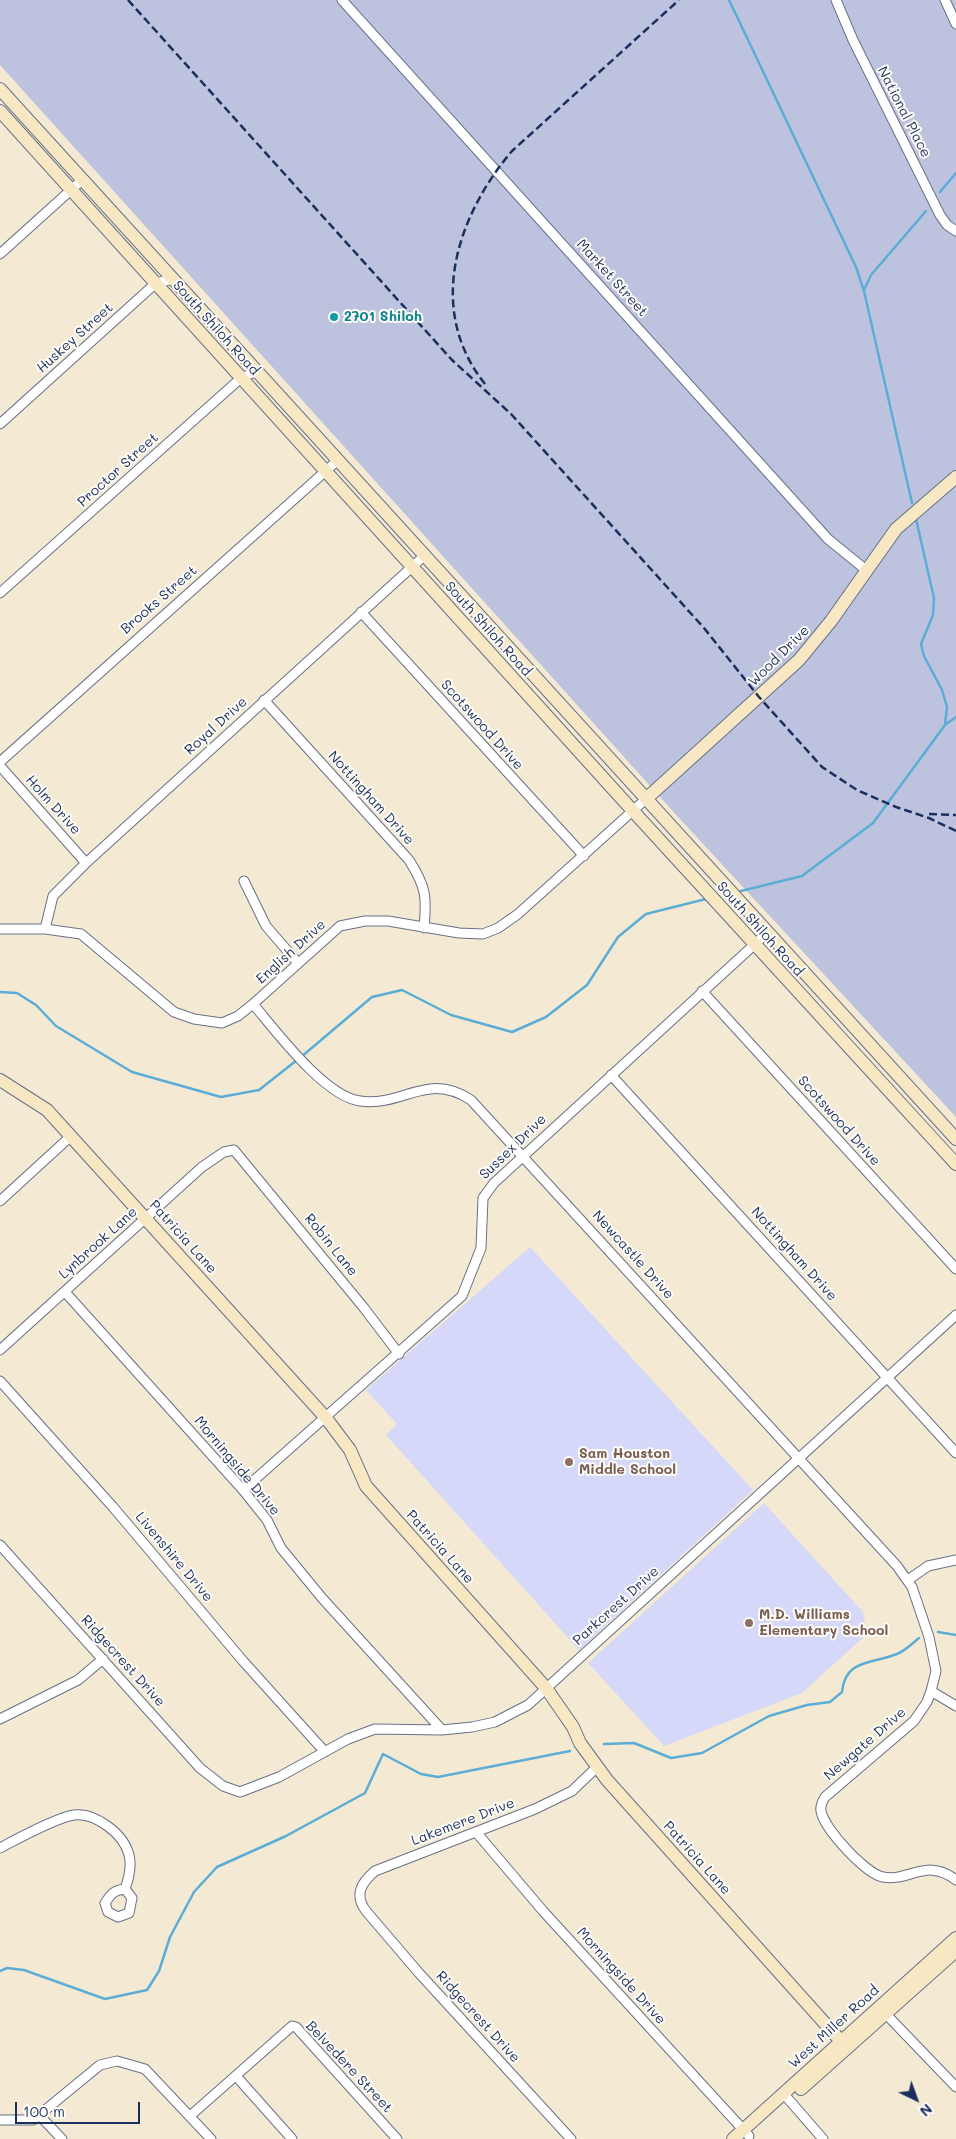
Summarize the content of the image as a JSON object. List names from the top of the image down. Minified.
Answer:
{"streets":{"main road":["South Shiloh Road","Wood Drive","Patricia Lane","West Miller Road"],"street":["National Place","Market Street","Huskey Street","Proctor Street","Brooks Street","Scotswood Drive","Royal Drive","Nottingham Drive","Holm Drive","English Drive","Sussex Drive","Lynbrook Lane","Robin Lane","Newcastle Drive","Morningside Drive","Livenshire Drive","Parkcrest Drive","Ridgecrest Drive","Newgate Drive","Lakemere Drive","Belvedere Street"]},"crossings":[["Market Street","Wood Drive"],["South Shiloh Road","Huskey Street"],["South Shiloh Road","Proctor Street"],["South Shiloh Road","Brooks Street"],["South Shiloh Road","Wood Drive"],["South Shiloh Road","Royal Drive"],["South Shiloh Road","English Drive"],["South Shiloh Road","Sussex Drive"],["Wood Drive","English Drive"],["Scotswood Drive","Royal Drive"],["Scotswood Drive","English Drive"],["Scotswood Drive","Sussex Drive"],["Royal Drive","Nottingham Drive"],["Royal Drive","Holm Drive"],["Royal Drive","English Drive"],["Nottingham Drive","English Drive"],["Nottingham Drive","Sussex Drive"],["Nottingham Drive","Parkcrest Drive"],["English Drive","Newcastle Drive"],["Sussex Drive","Patricia Lane"],["Sussex Drive","Robin Lane"],["Sussex Drive","Newcastle Drive"],["Sussex Drive","Morningside Drive"],["Patricia Lane","Lynbrook Lane"],["Patricia Lane","Parkcrest Drive"],["Patricia Lane","Lakemere Drive"],["Patricia Lane","West Miller Road"],["Lynbrook Lane","Robin Lane"],["Lynbrook Lane","Morningside Drive"],["Newcastle Drive","Parkcrest Drive"],["Newcastle Drive","Newgate Drive"],["Morningside Drive","Parkcrest Drive"],["Morningside Drive","Lakemere Drive"],["Morningside Drive","West Miller Road"],["Livenshire Drive","Parkcrest Drive"],["Parkcrest Drive","Ridgecrest Drive"],["Ridgecrest Drive","Lakemere Drive"]],"places":["2701 Shiloh","Sam Houston Middle School","M.D. Williams Elementary School"],"scale_bar":"100 m","north":"bottom right"}
